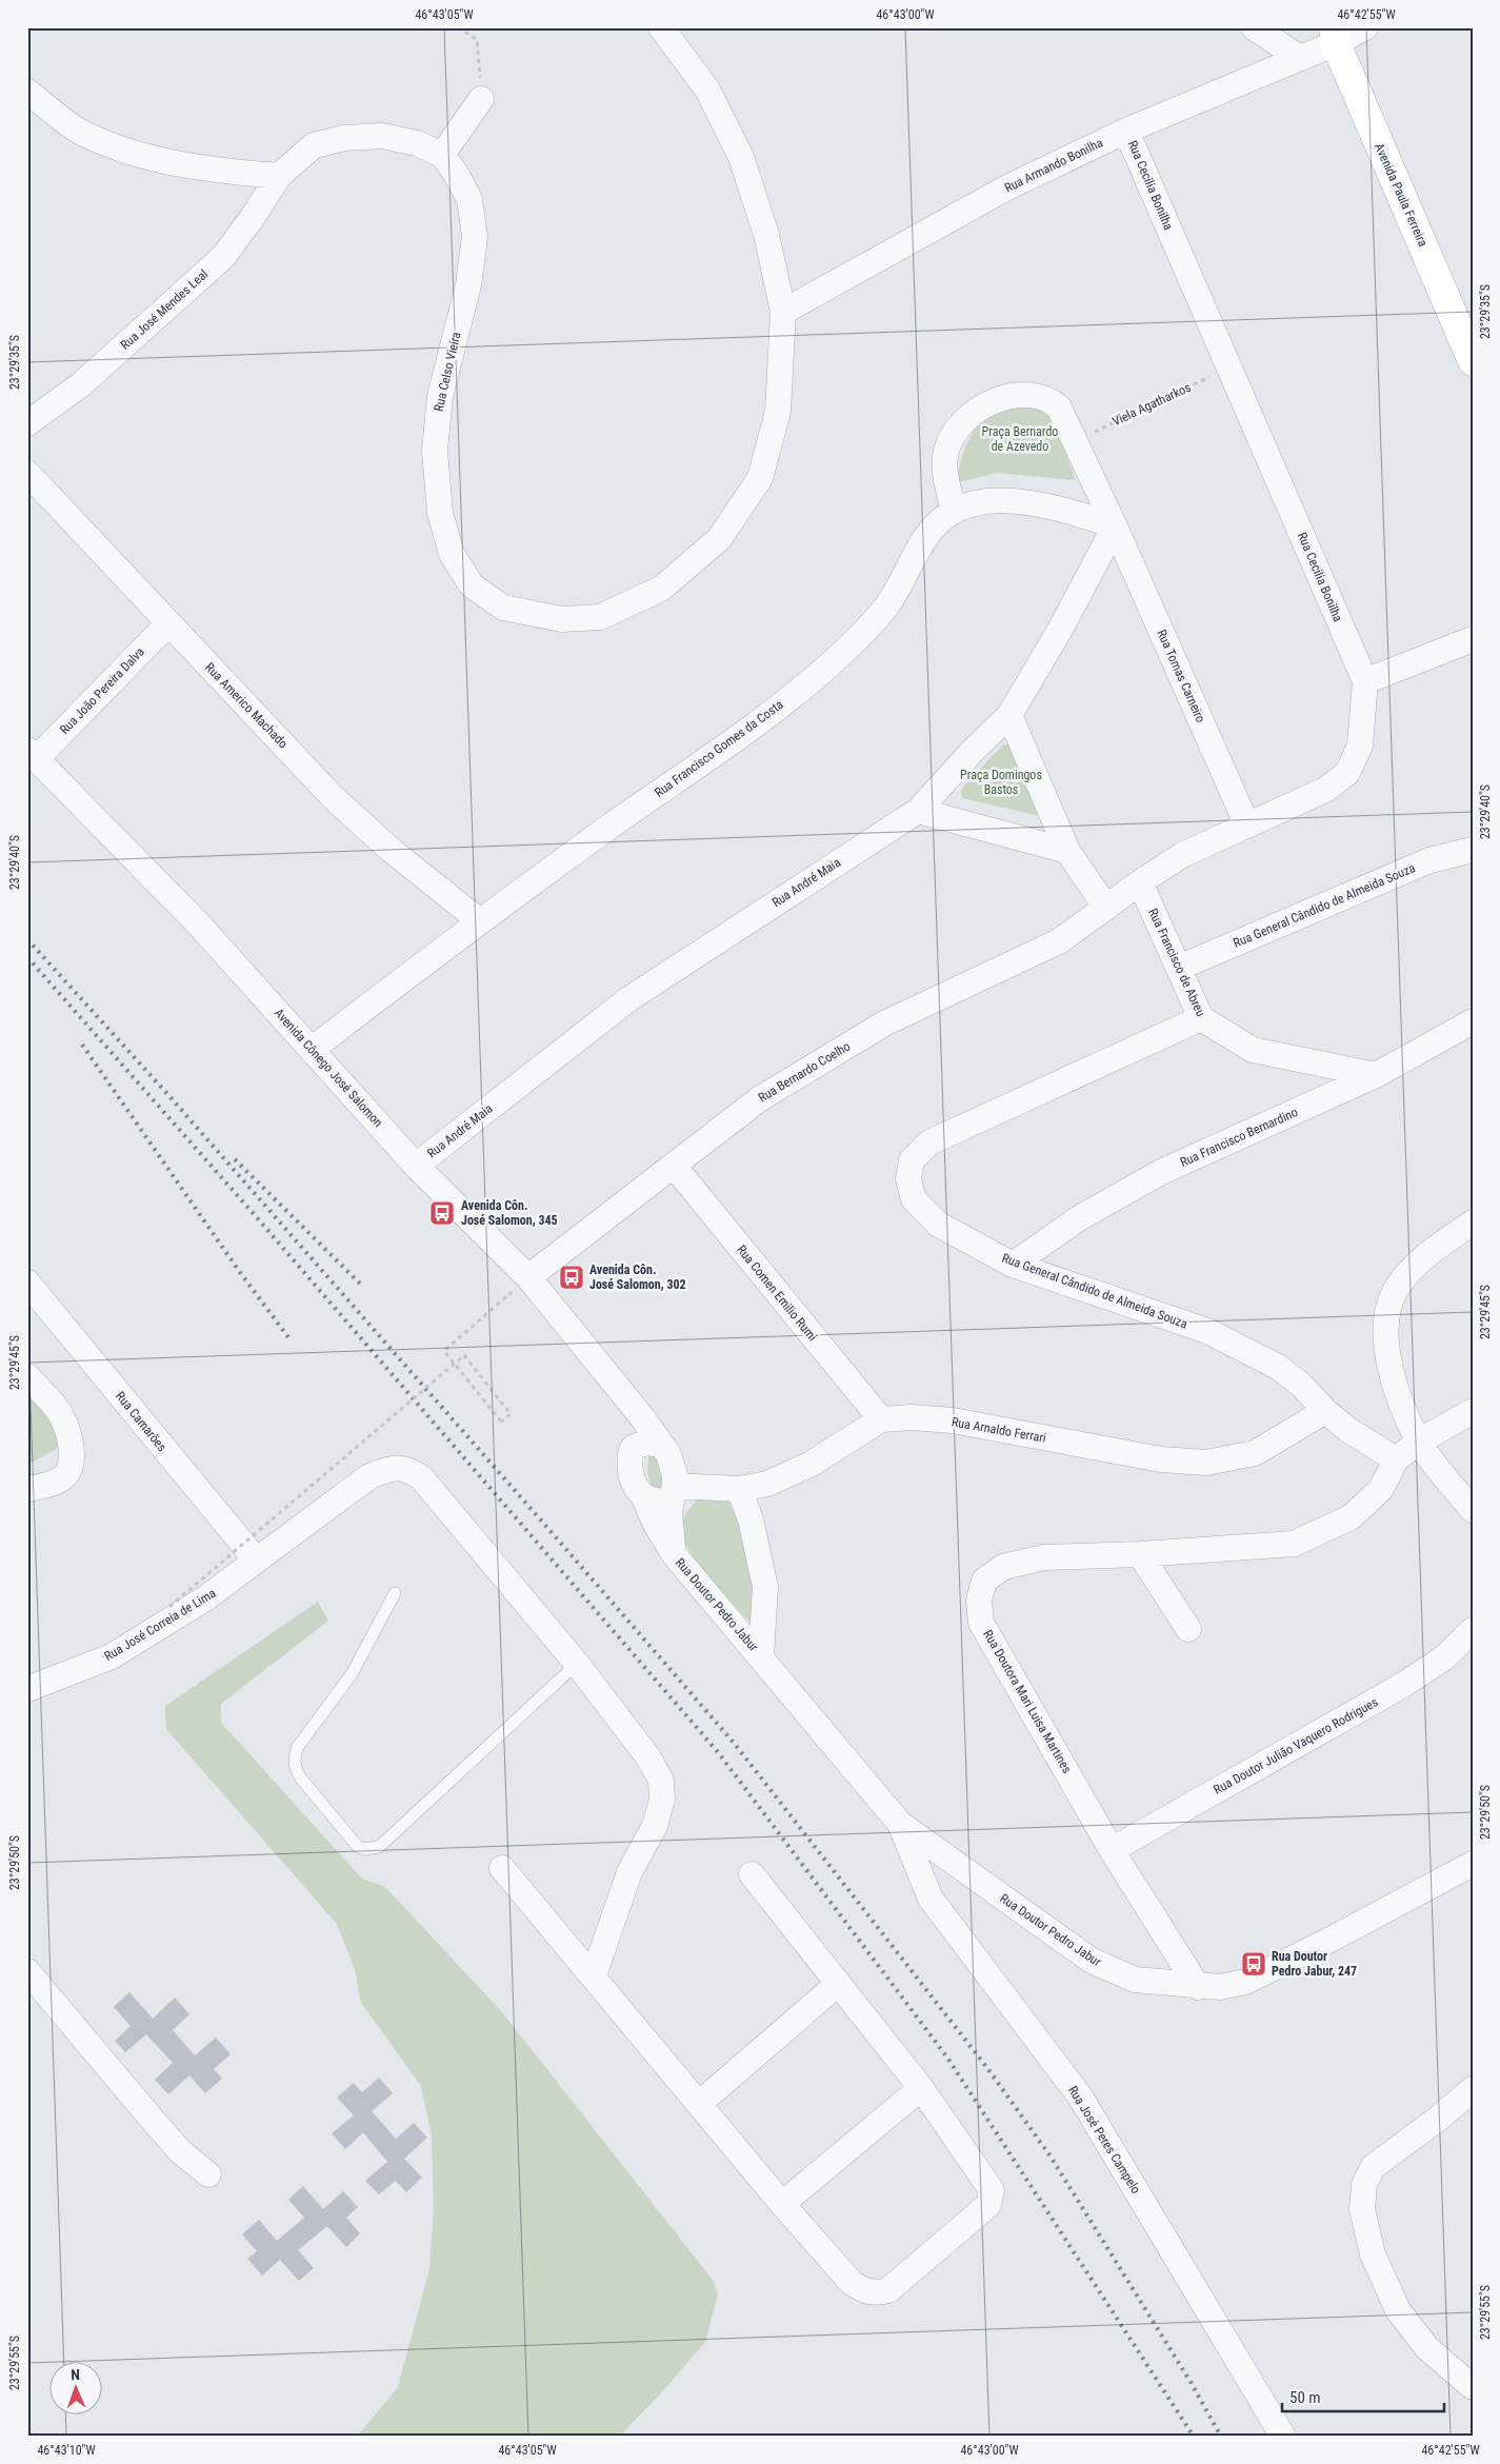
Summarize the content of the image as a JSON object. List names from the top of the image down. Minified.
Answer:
{"streets":{"main road":["Avenida Paula Ferreira"],"street":["Rua Armando Bonilha","Rua Cecilia Bonilha","Rua José Mendes Leal","Rua Celso Vieira","Rua Tomas Carneiro","Rua João Pereira Dalva","Rua Americo Machado","Rua Francisco Gomes da Costa","Rua André Maia","Rua General Cândido de Almeida Souza","Rua Francisco de Abreu","Avenida Cônego José Salomon","Rua Bernardo Coelho","Rua Francisco Bernardino","Rua Comen Emilio Rumi","Rua Camarões","Rua Arnaldo Ferrari","Rua Doutor Pedro Jabur","Rua José Correia de Lima","Rua Doutora Mari Luisa Martines","Rua Doutor Julião Vaquero Rodrigues","Rua José Peres Campelo"],"path":["Viela Agatharkos"]},"crossings":[["Rua Armando Bonilha","Rua Cecilia Bonilha"],["Rua Armando Bonilha","Avenida Paula Ferreira"],["Rua Armando Bonilha","Rua Celso Vieira"],["Rua Cecilia Bonilha","Viela Agatharkos"],["Rua Cecilia Bonilha","Rua Tomas Carneiro"],["Rua Cecilia Bonilha","Rua Francisco de Abreu"],["Rua Cecilia Bonilha","Rua Bernardo Coelho"],["Rua Tomas Carneiro","Rua Francisco Gomes da Costa"],["Rua Tomas Carneiro","Rua André Maia"],["Rua João Pereira Dalva","Rua Americo Machado"],["Rua João Pereira Dalva","Avenida Cônego José Salomon"],["Rua Americo Machado","Rua Francisco Gomes da Costa"],["Rua Francisco Gomes da Costa","Rua André Maia"],["Rua Francisco Gomes da Costa","Avenida Cônego José Salomon"],["Rua André Maia","Avenida Cônego José Salomon"],["Rua General Cândido de Almeida Souza","Rua Francisco de Abreu"],["Rua General Cândido de Almeida Souza","Rua Francisco Bernardino"],["Rua General Cândido de Almeida Souza","Rua Arnaldo Ferrari"],["Rua General Cândido de Almeida Souza","Rua Doutora Mari Luisa Martines"],["Rua Francisco de Abreu","Rua Francisco Bernardino"],["Avenida Cônego José Salomon","Rua Bernardo Coelho"],["Avenida Cônego José Salomon","Rua Arnaldo Ferrari"],["Avenida Cônego José Salomon","Rua Doutor Pedro Jabur"],["Rua Bernardo Coelho","Rua Comen Emilio Rumi"],["Rua Comen Emilio Rumi","Rua Arnaldo Ferrari"],["Rua Camarões","Rua José Correia de Lima"],["Rua Arnaldo Ferrari","Rua Doutor Pedro Jabur"],["Rua Doutor Pedro Jabur","Rua Doutora Mari Luisa Martines"],["Rua Doutor Pedro Jabur","Rua José Peres Campelo"],["Rua Doutora Mari Luisa Martines","Rua Doutor Julião Vaquero Rodrigues"]],"parks":["Praça Bernardo de Azevedo","Praça Domingos Bastos"],"places":{"bus stop":["Avenida Côn. José Salomon, 345","Avenida Côn. José Salomon, 302","Rua Doutor Pedro Jabur, 247"]},"scale_bar":"50 m","north":"top","coordinates":["46°43'05\"W","46°43'00\"W","46°42'55\"W","23°29'35\"S","23°29'40\"S","23°29'45\"S","23°29'50\"S","23°29'55\"S","46°43'10\"W"]}
